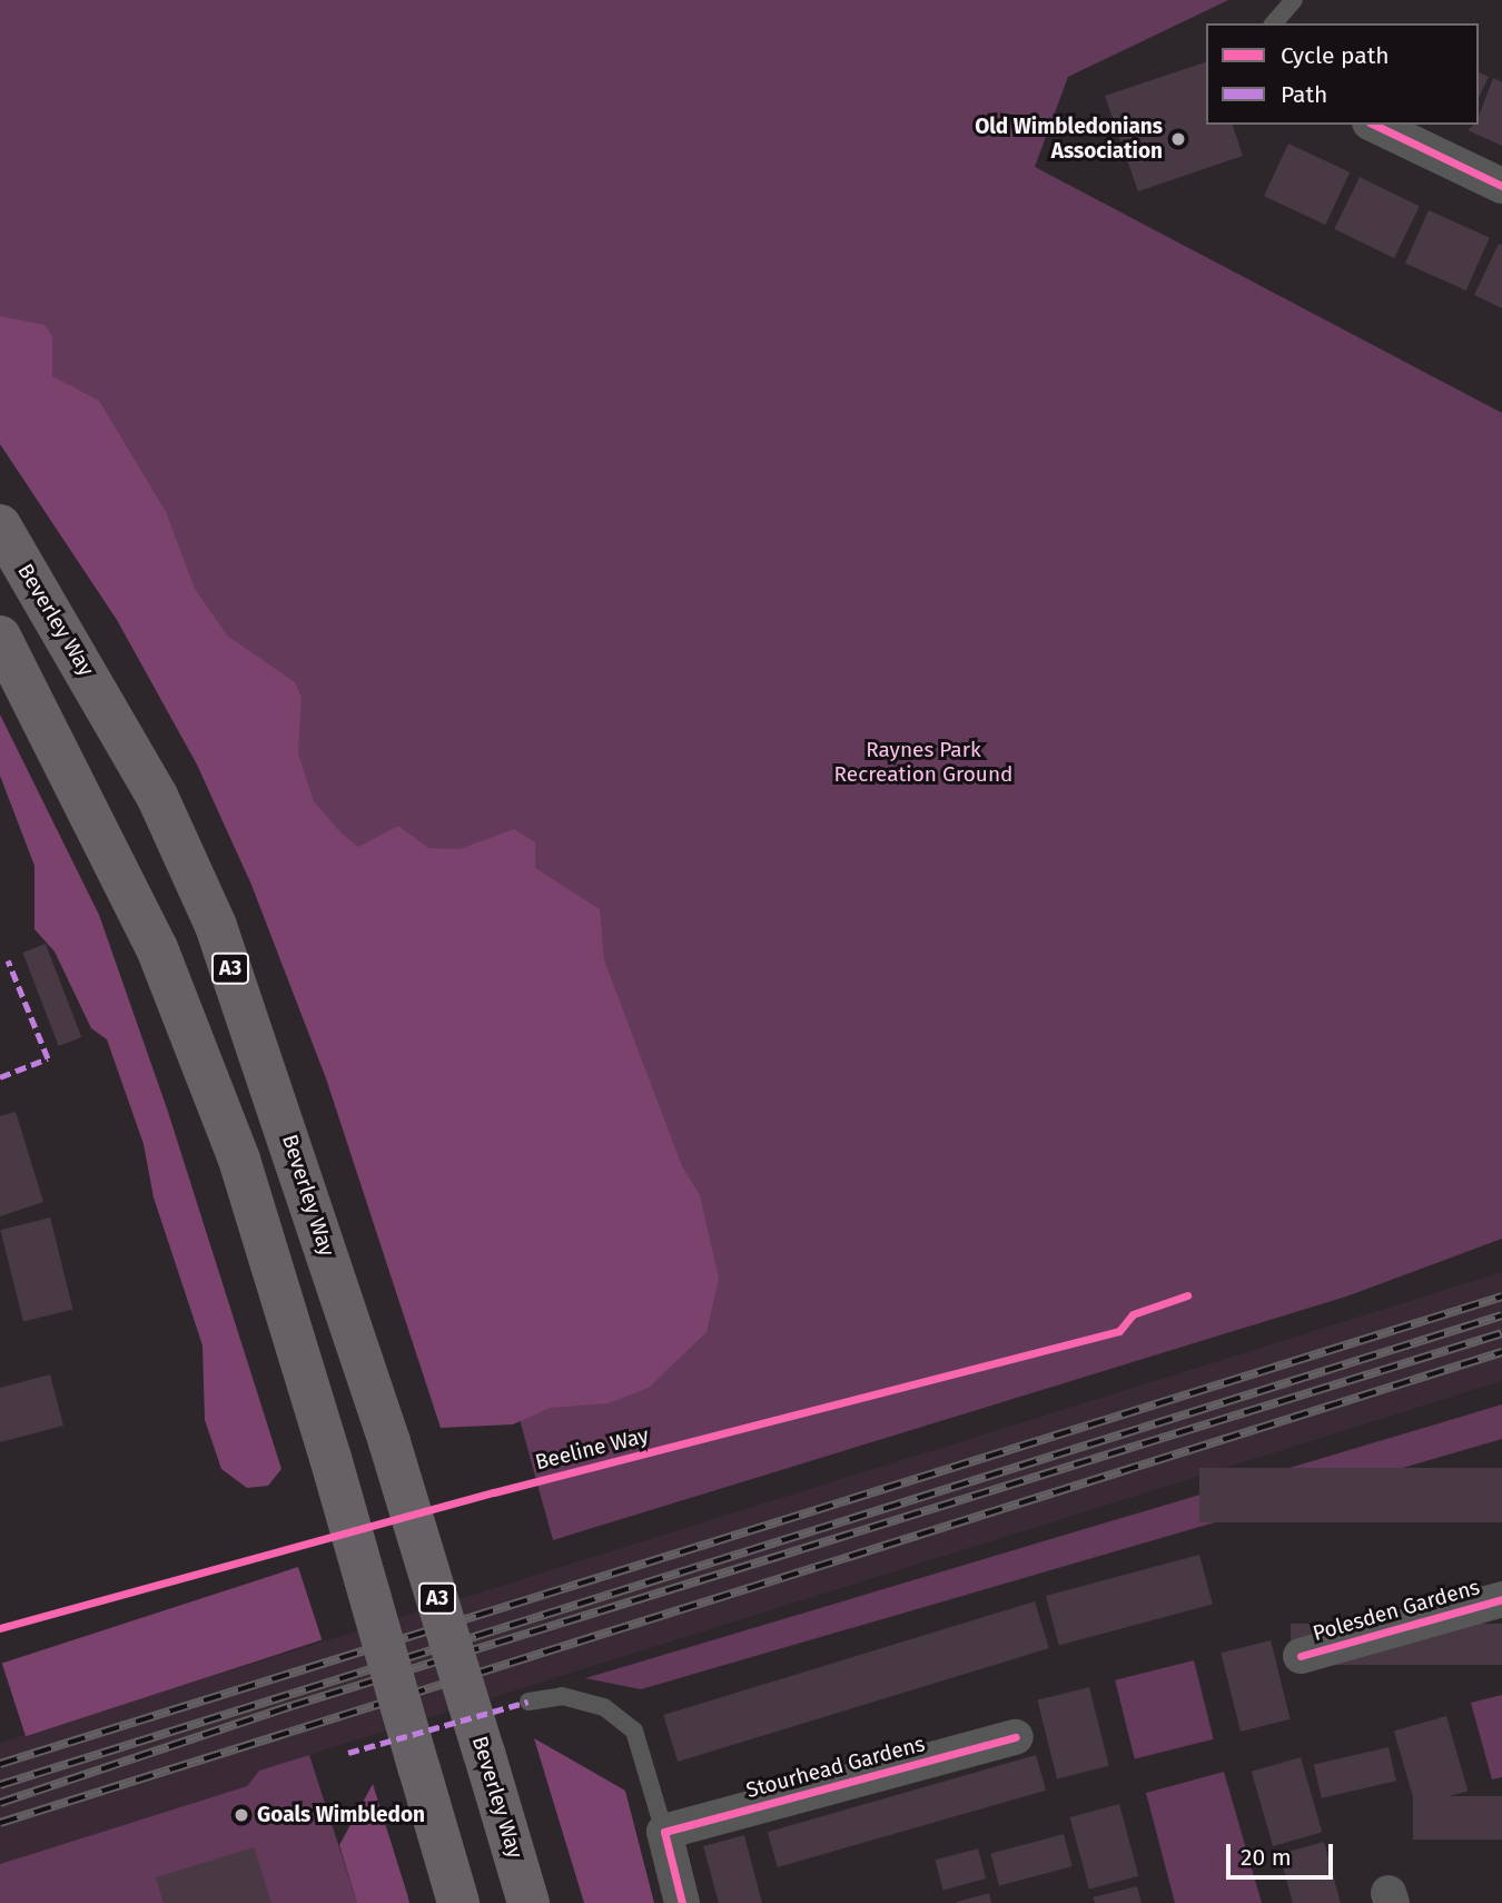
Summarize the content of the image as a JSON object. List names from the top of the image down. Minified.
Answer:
{"streets":{"highway":["Beverley Way","A3"],"street":["Polesden Gardens","Stourhead Gardens"],"cycle path":["Beeline Way"]},"parks":["Raynes Park Recreation Ground"],"places":["Old Wimbledonians Association","Goals Wimbledon"],"legend":["Cycle path","Path"],"scale_bar":"20 m"}
